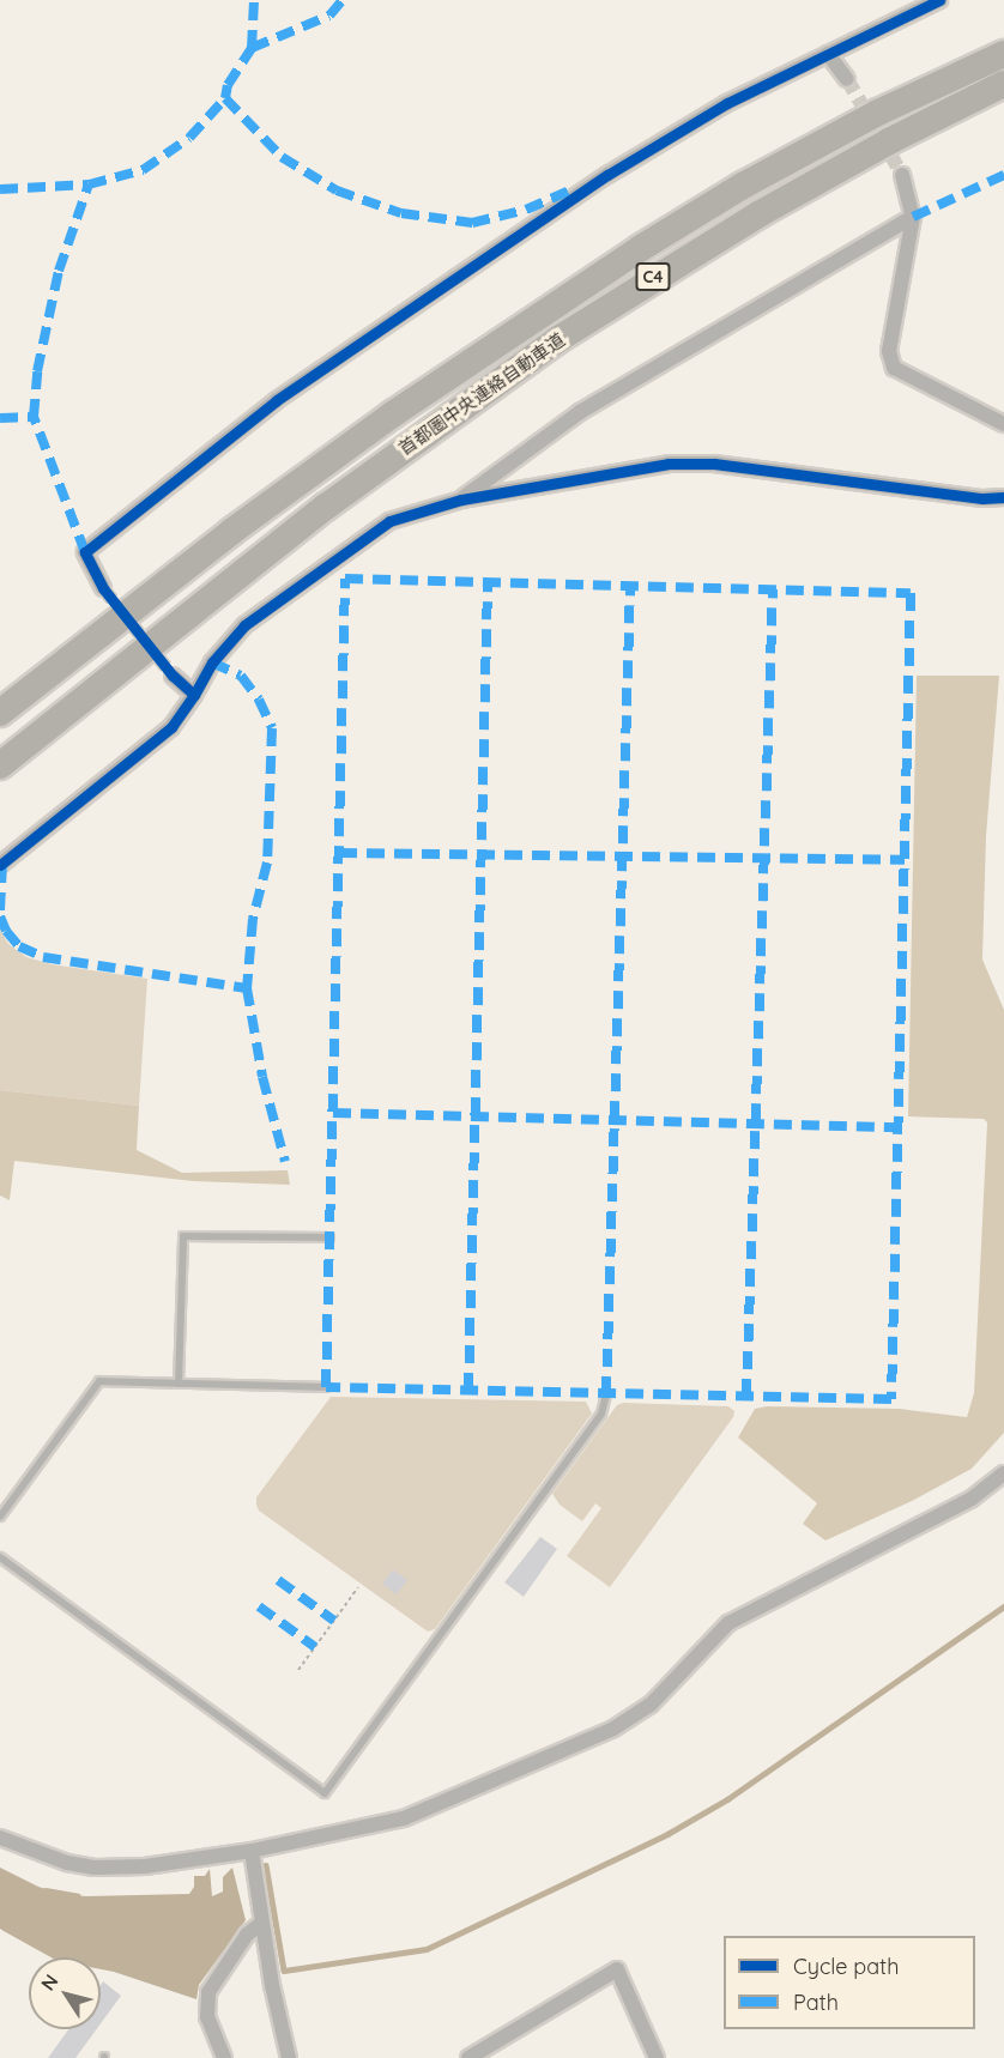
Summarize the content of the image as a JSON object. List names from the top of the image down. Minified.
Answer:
{"streets":{"highway":["C4","首都圏中央連絡自動車道"]},"legend":["Cycle path","Path"],"north":"top left"}
